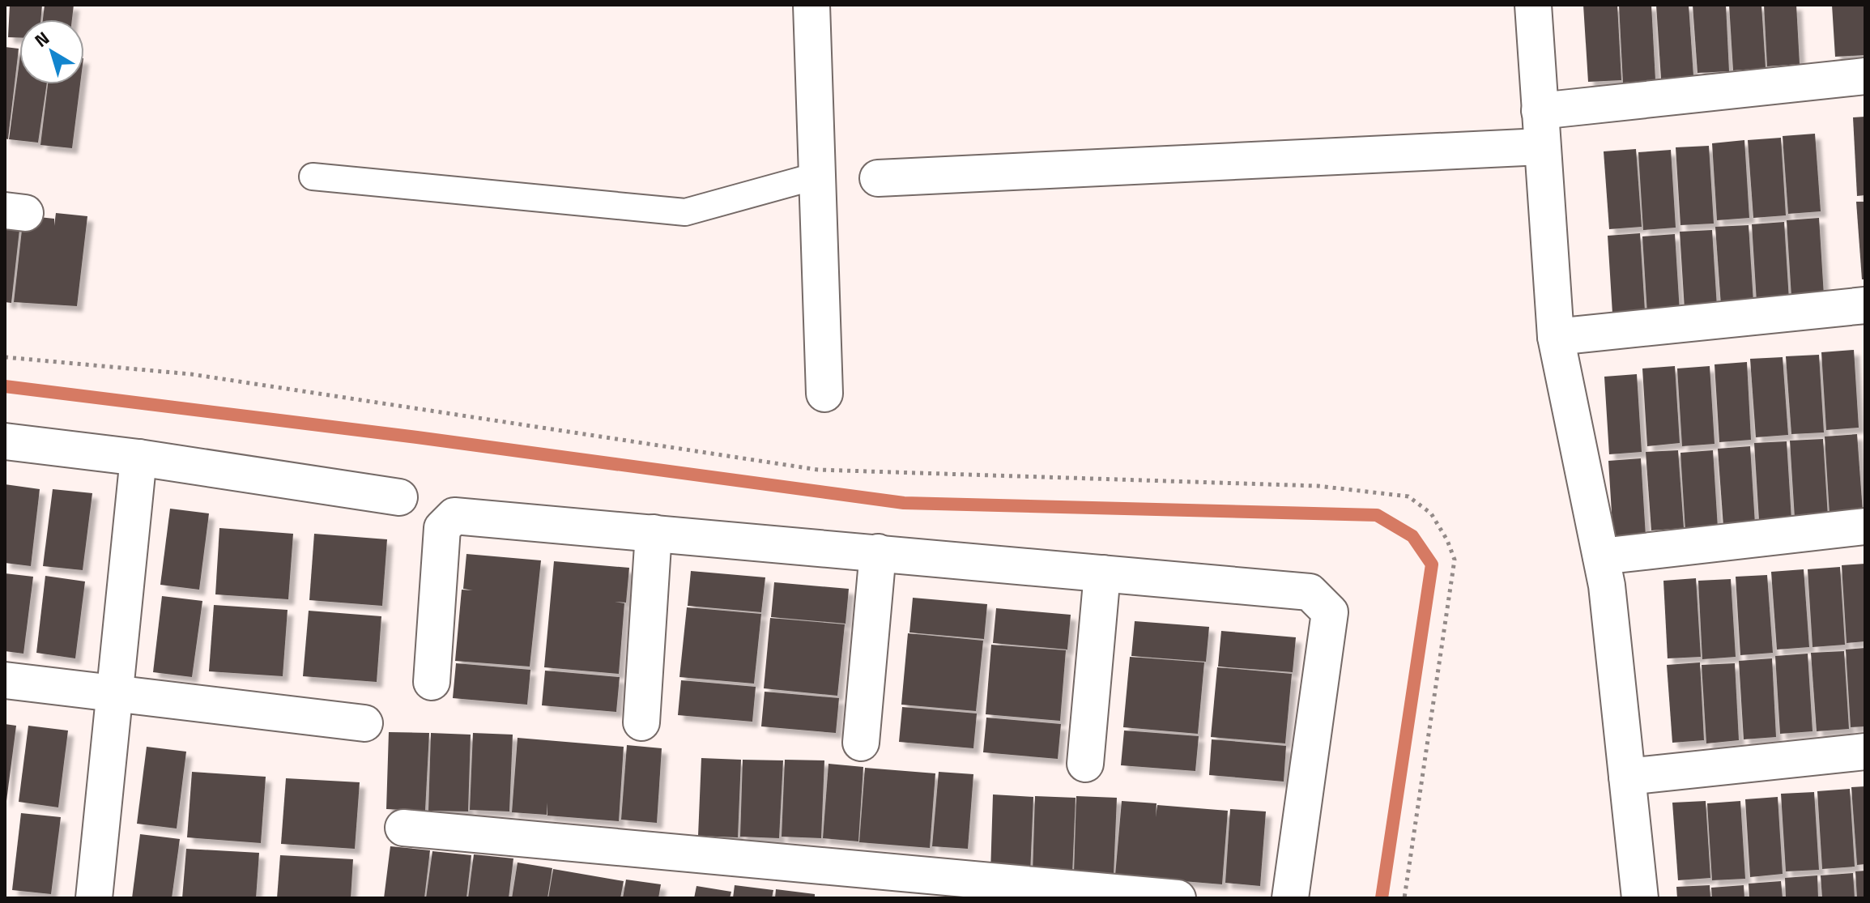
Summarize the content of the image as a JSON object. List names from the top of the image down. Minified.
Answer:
{"north":"top left"}
